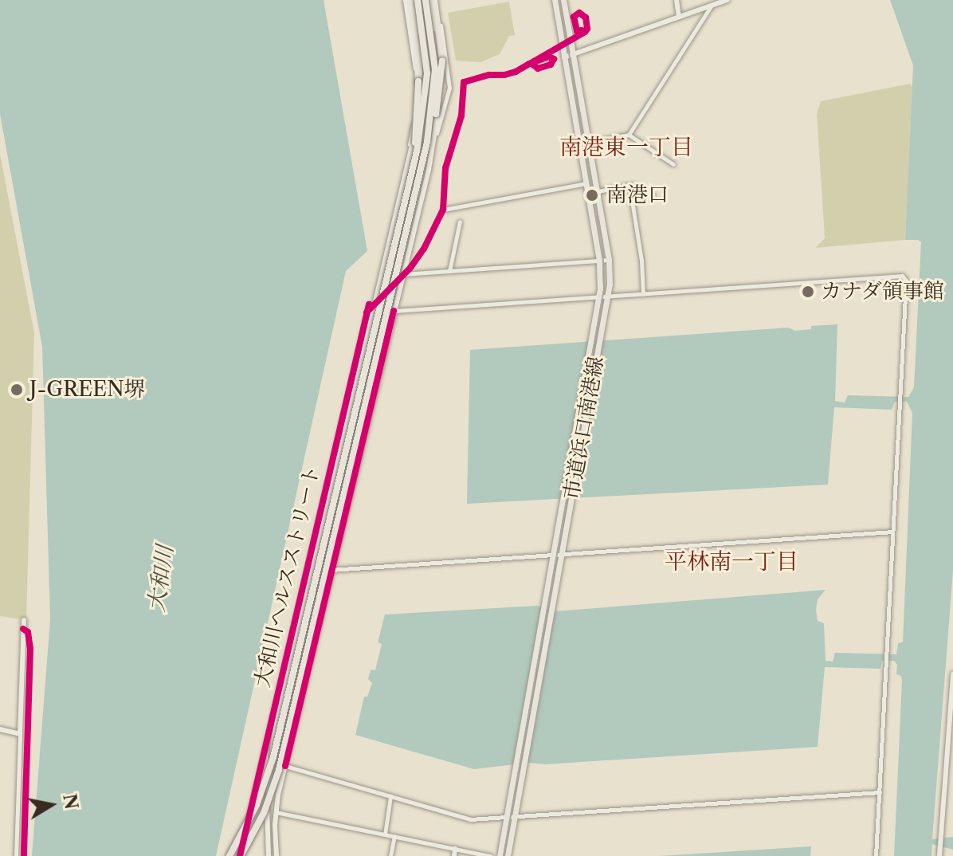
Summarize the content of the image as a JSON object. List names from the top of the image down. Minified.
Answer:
{"streets":{"main road":["市道浜口南港線"],"street":["大和川ヘルスストリート"]},"districts":["南港東一丁目","平林南一丁目"],"water":["大和川"],"places":["南港口","カナダ領事館","J-GREEN堺"],"north":"right"}
